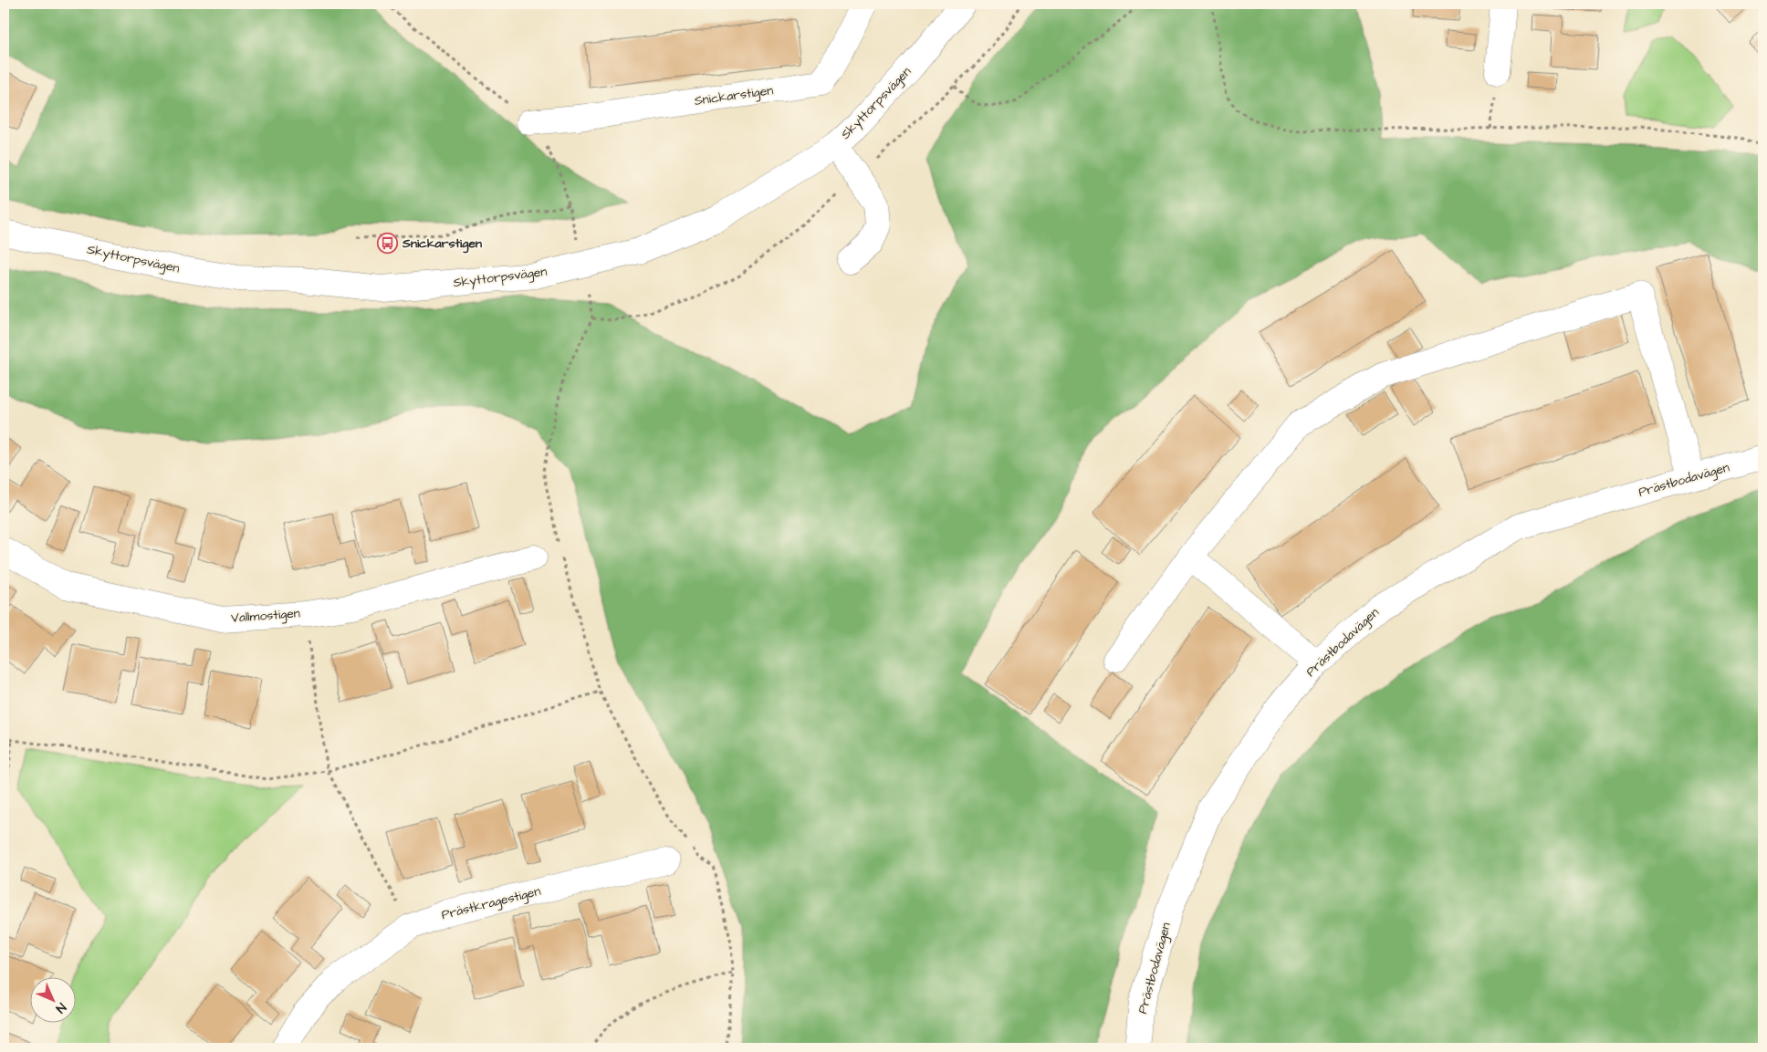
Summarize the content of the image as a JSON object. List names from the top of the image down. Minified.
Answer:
{"streets":{"street":["Snickarstigen","Skyttorpsvägen","Prästbodavägen","Vallmostigen","Prästkragestigen"]},"places":{"bus stop":["Snickarstigen"]},"north":"bottom right"}
